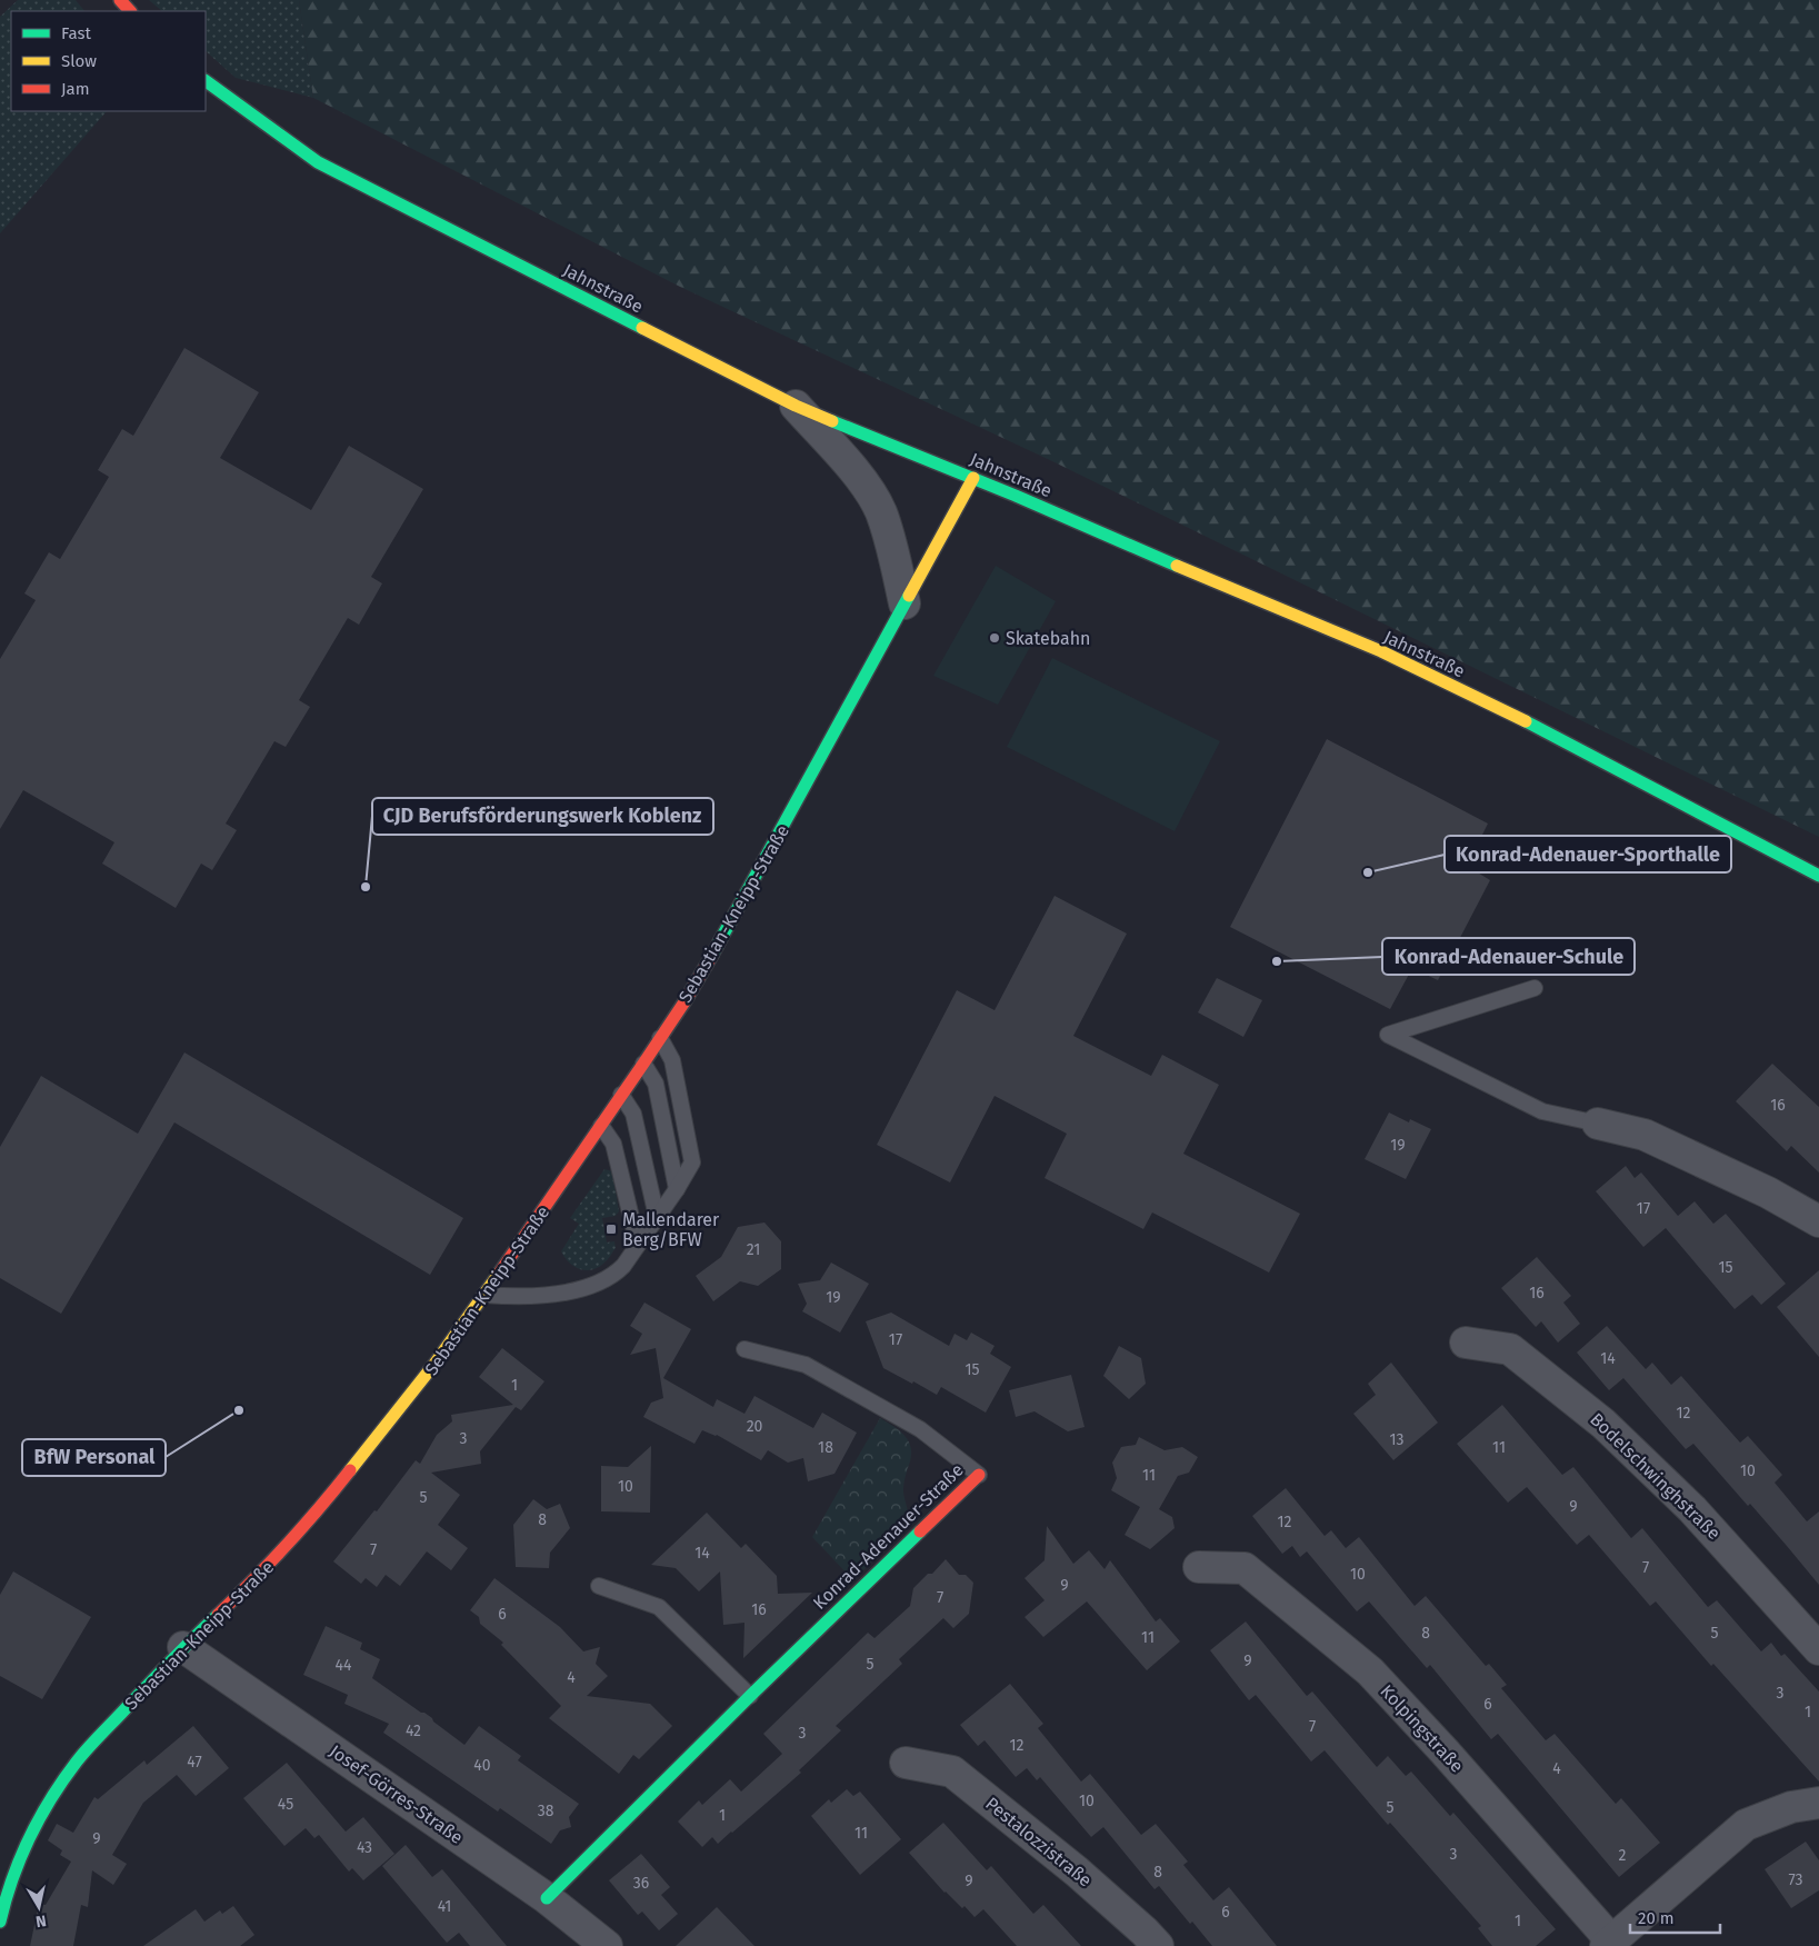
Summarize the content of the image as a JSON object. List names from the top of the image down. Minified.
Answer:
{"streets":{"street":["Jahnstraße","Sebastian-Kneipp-Straße","Bodelschwinghstraße","Konrad-Adenauer-Straße","Kolpingstraße","Josef-Görres-Straße","Pestalozzistraße"]},"crossings":[["Jahnstraße","Sebastian-Kneipp-Straße"],["Sebastian-Kneipp-Straße","Josef-Görres-Straße"],["Konrad-Adenauer-Straße","Josef-Görres-Straße"]],"places":{"other":["Skatebahn","Konrad-Adenauer-Sporthalle","CJD Berufsförderungswerk Koblenz","Konrad-Adenauer-Schule","BfW Personal"],"transit":["Mallendarer Berg/BFW"]},"house_numbers":["16","19","17","21","15","16","19","17","14","15","1","12","20","3","13","18","11","10","11","10","5","9","8","12","7","14","7","10","9","7","16","6","8","5","11","9","5","44","4","3","6","1","7","42","3","12","47","40","4","10","45","5","38","1","11","9","43","3","2","8","73","9","36","41","6","1"],"legend":["Fast","Slow","Jam"],"scale_bar":"20 m","north":"bottom"}
